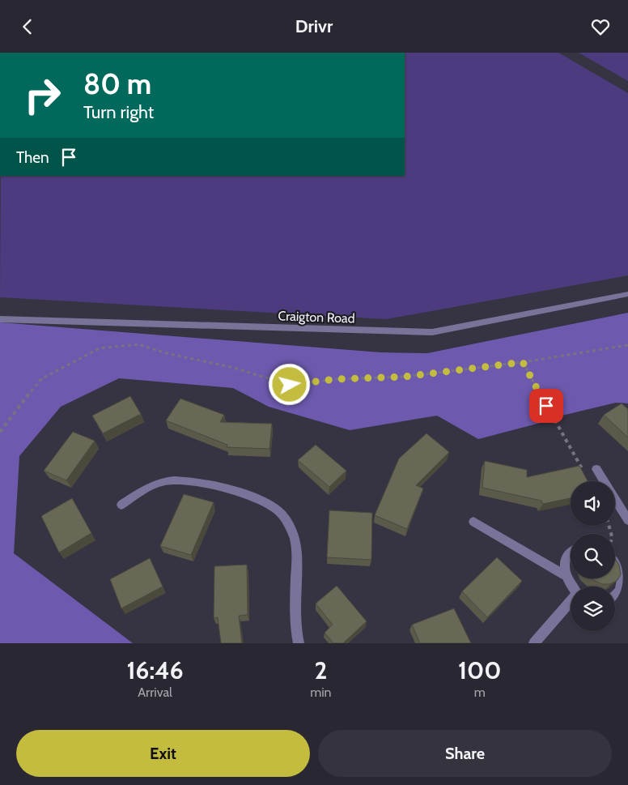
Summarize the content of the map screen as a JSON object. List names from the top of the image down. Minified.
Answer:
{"streets":{"street":["Craigton Road"]},"page":{"header":"Drivr","turn":["80 m","Turn right"],"then":"Then","eta":["16:46","Arrival","2","min","100","m"],"buttons":["Exit","Share"]}}
